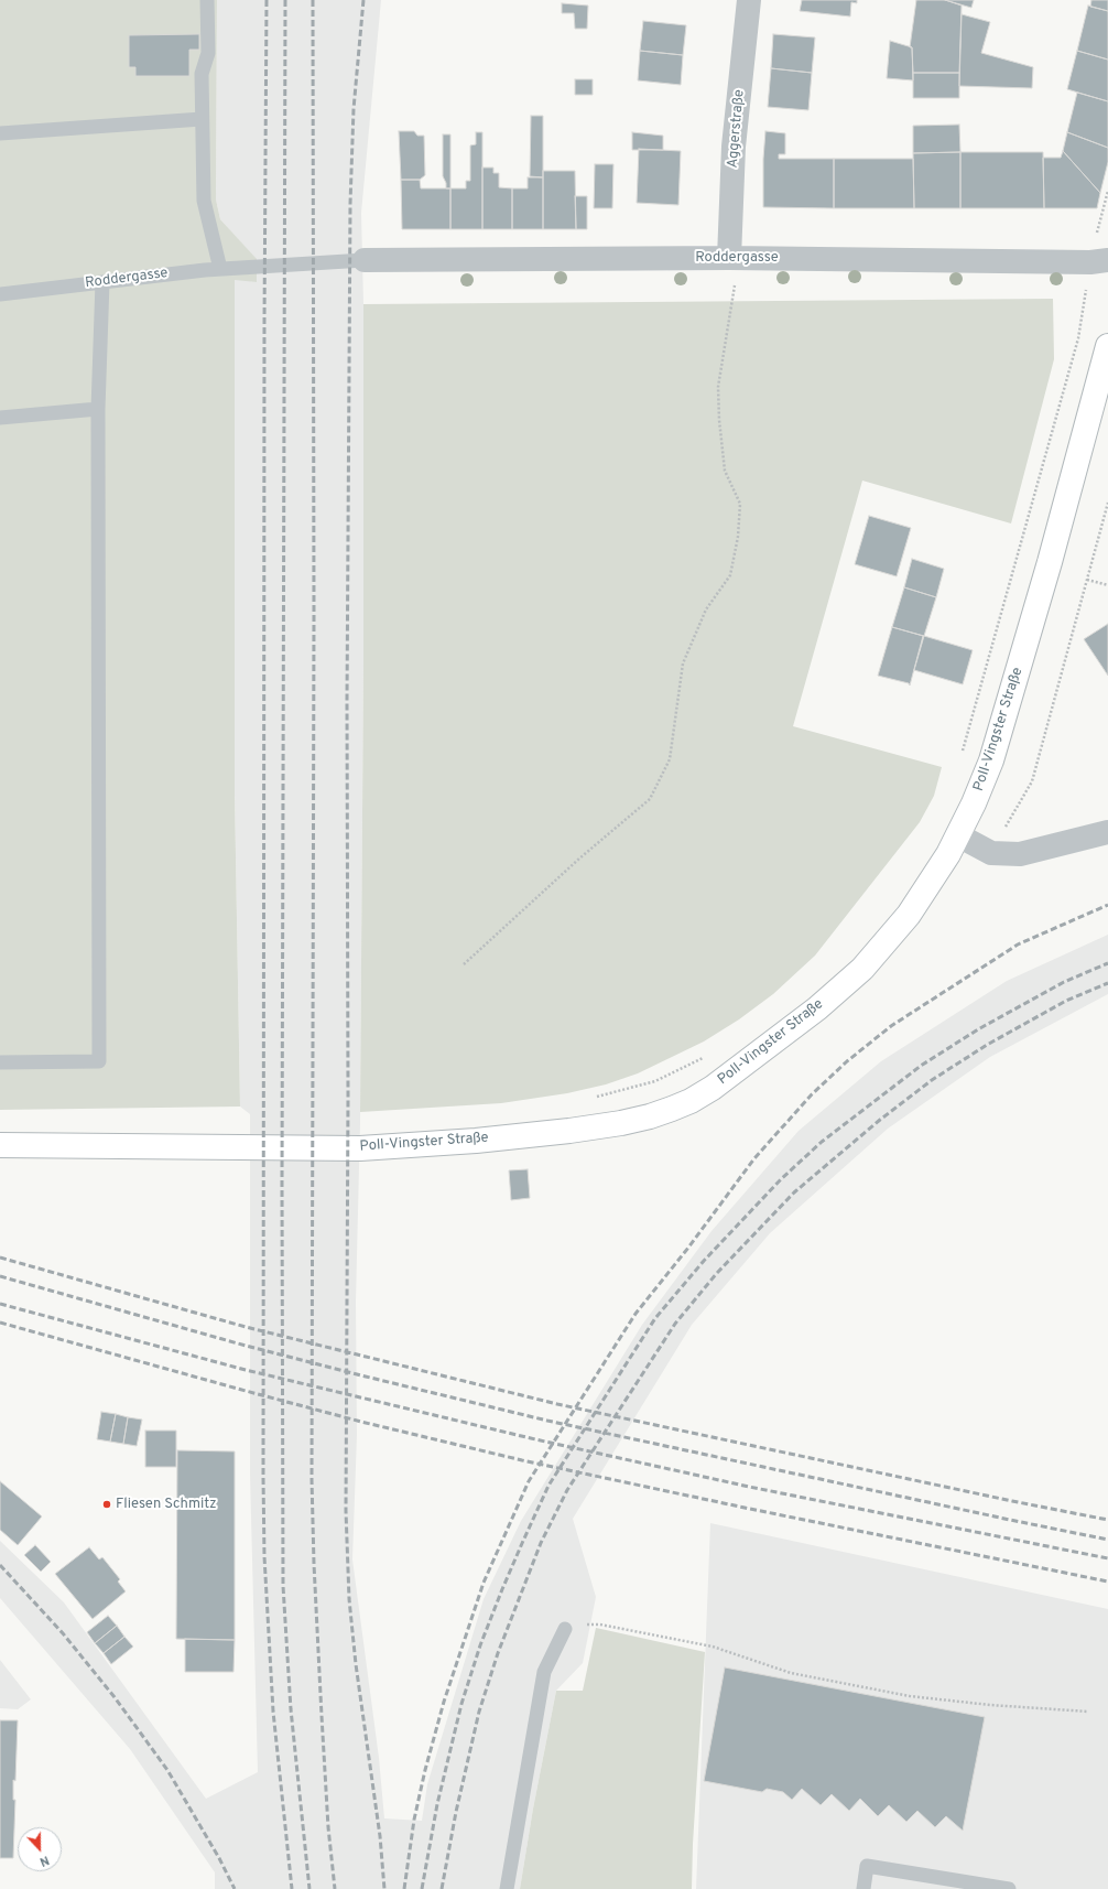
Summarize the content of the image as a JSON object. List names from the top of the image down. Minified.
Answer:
{"streets":{"street":["Aggerstraße","Roddergasse","Poll-Vingster Straße"]},"crossings":[["Aggerstraße","Roddergasse"]],"places":["Fliesen Schmitz"],"north":"bottom"}
